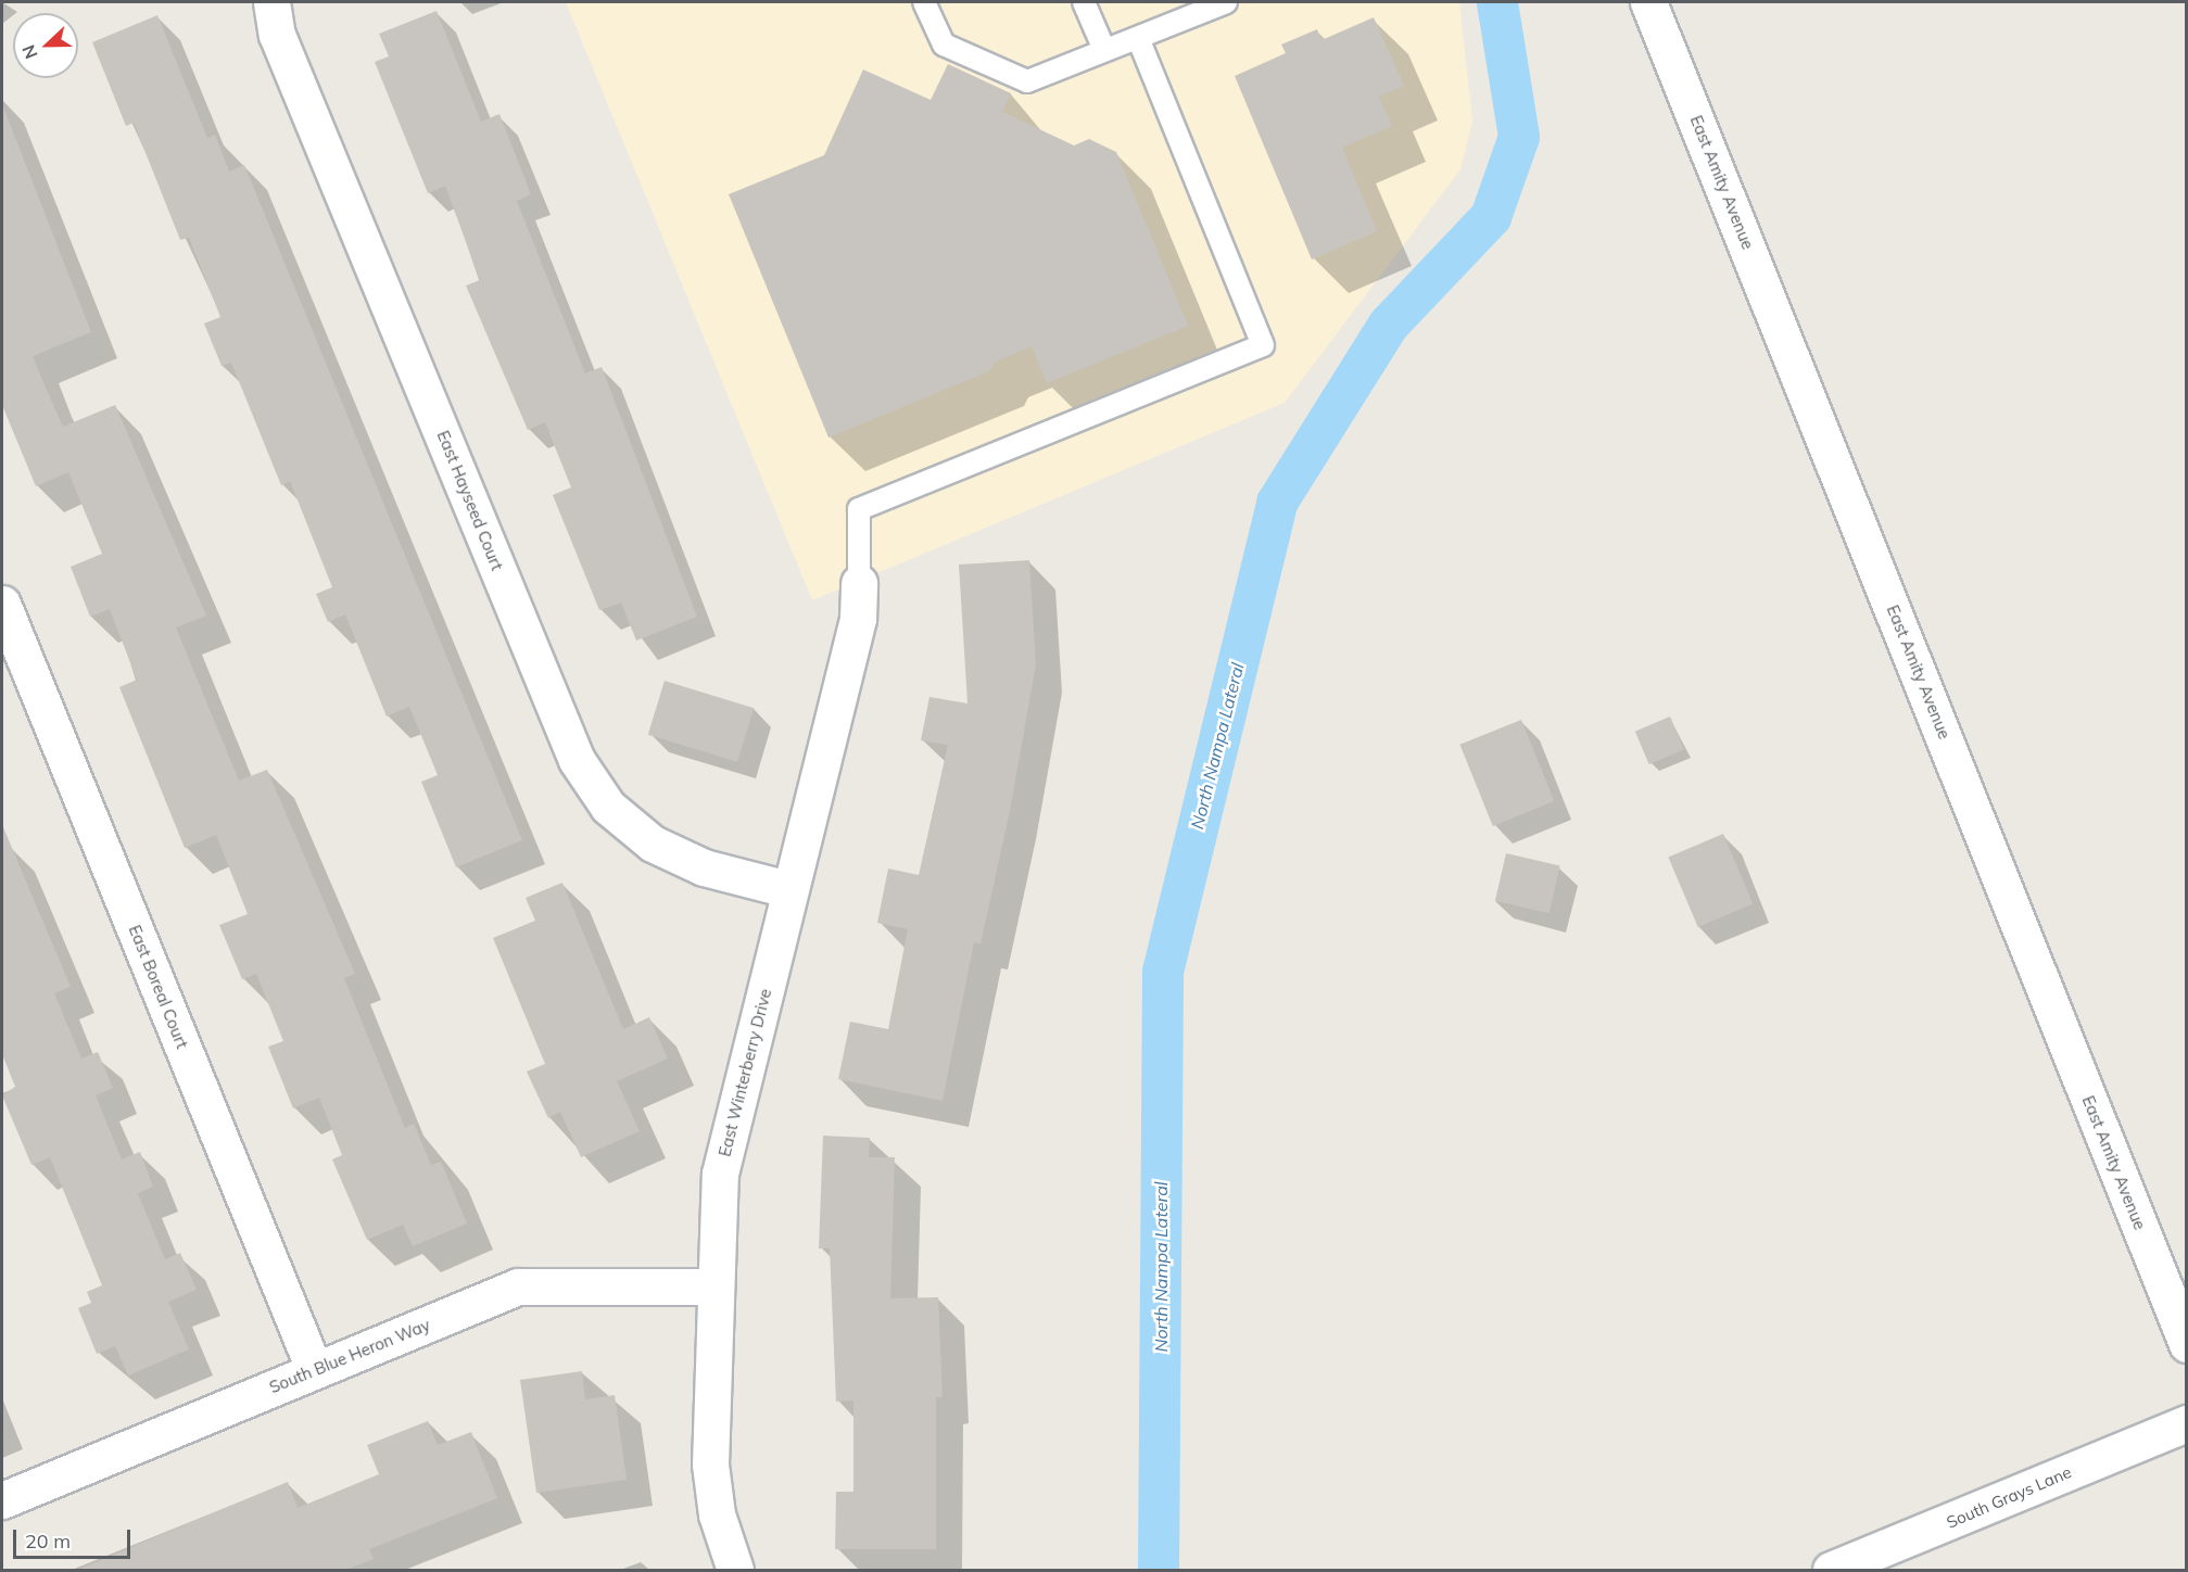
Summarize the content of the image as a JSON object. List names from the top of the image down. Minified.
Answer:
{"streets":{"street":["East Amity Avenue","East Hayseed Court","East Boreal Court","East Winterberry Drive","South Blue Heron Way","South Grays Lane"]},"crossings":[["East Hayseed Court","East Winterberry Drive"],["East Boreal Court","South Blue Heron Way"],["East Winterberry Drive","South Blue Heron Way"]],"water":["North Nampa Lateral"],"scale_bar":"20 m","north":"left"}
